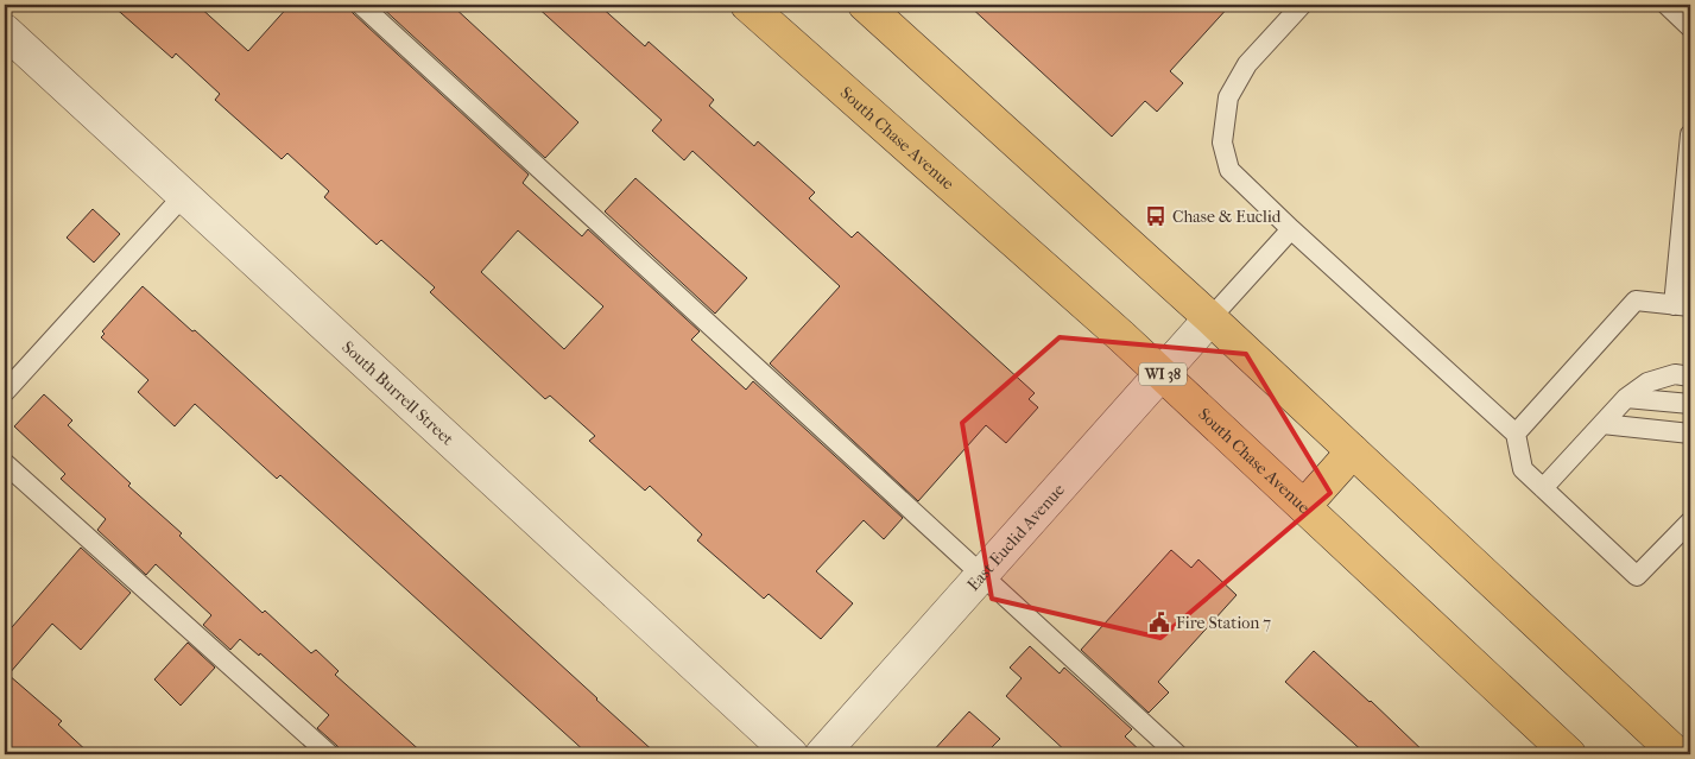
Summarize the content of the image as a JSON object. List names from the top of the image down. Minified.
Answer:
{"streets":{"main road":["South Chase Avenue","WI 38"],"street":["South Burrell Street","East Euclid Avenue"]},"crossings":[["South Chase Avenue","East Euclid Avenue"]],"places":{"bus stop":["Chase & Euclid"],"public building":["Fire Station 7"]}}
